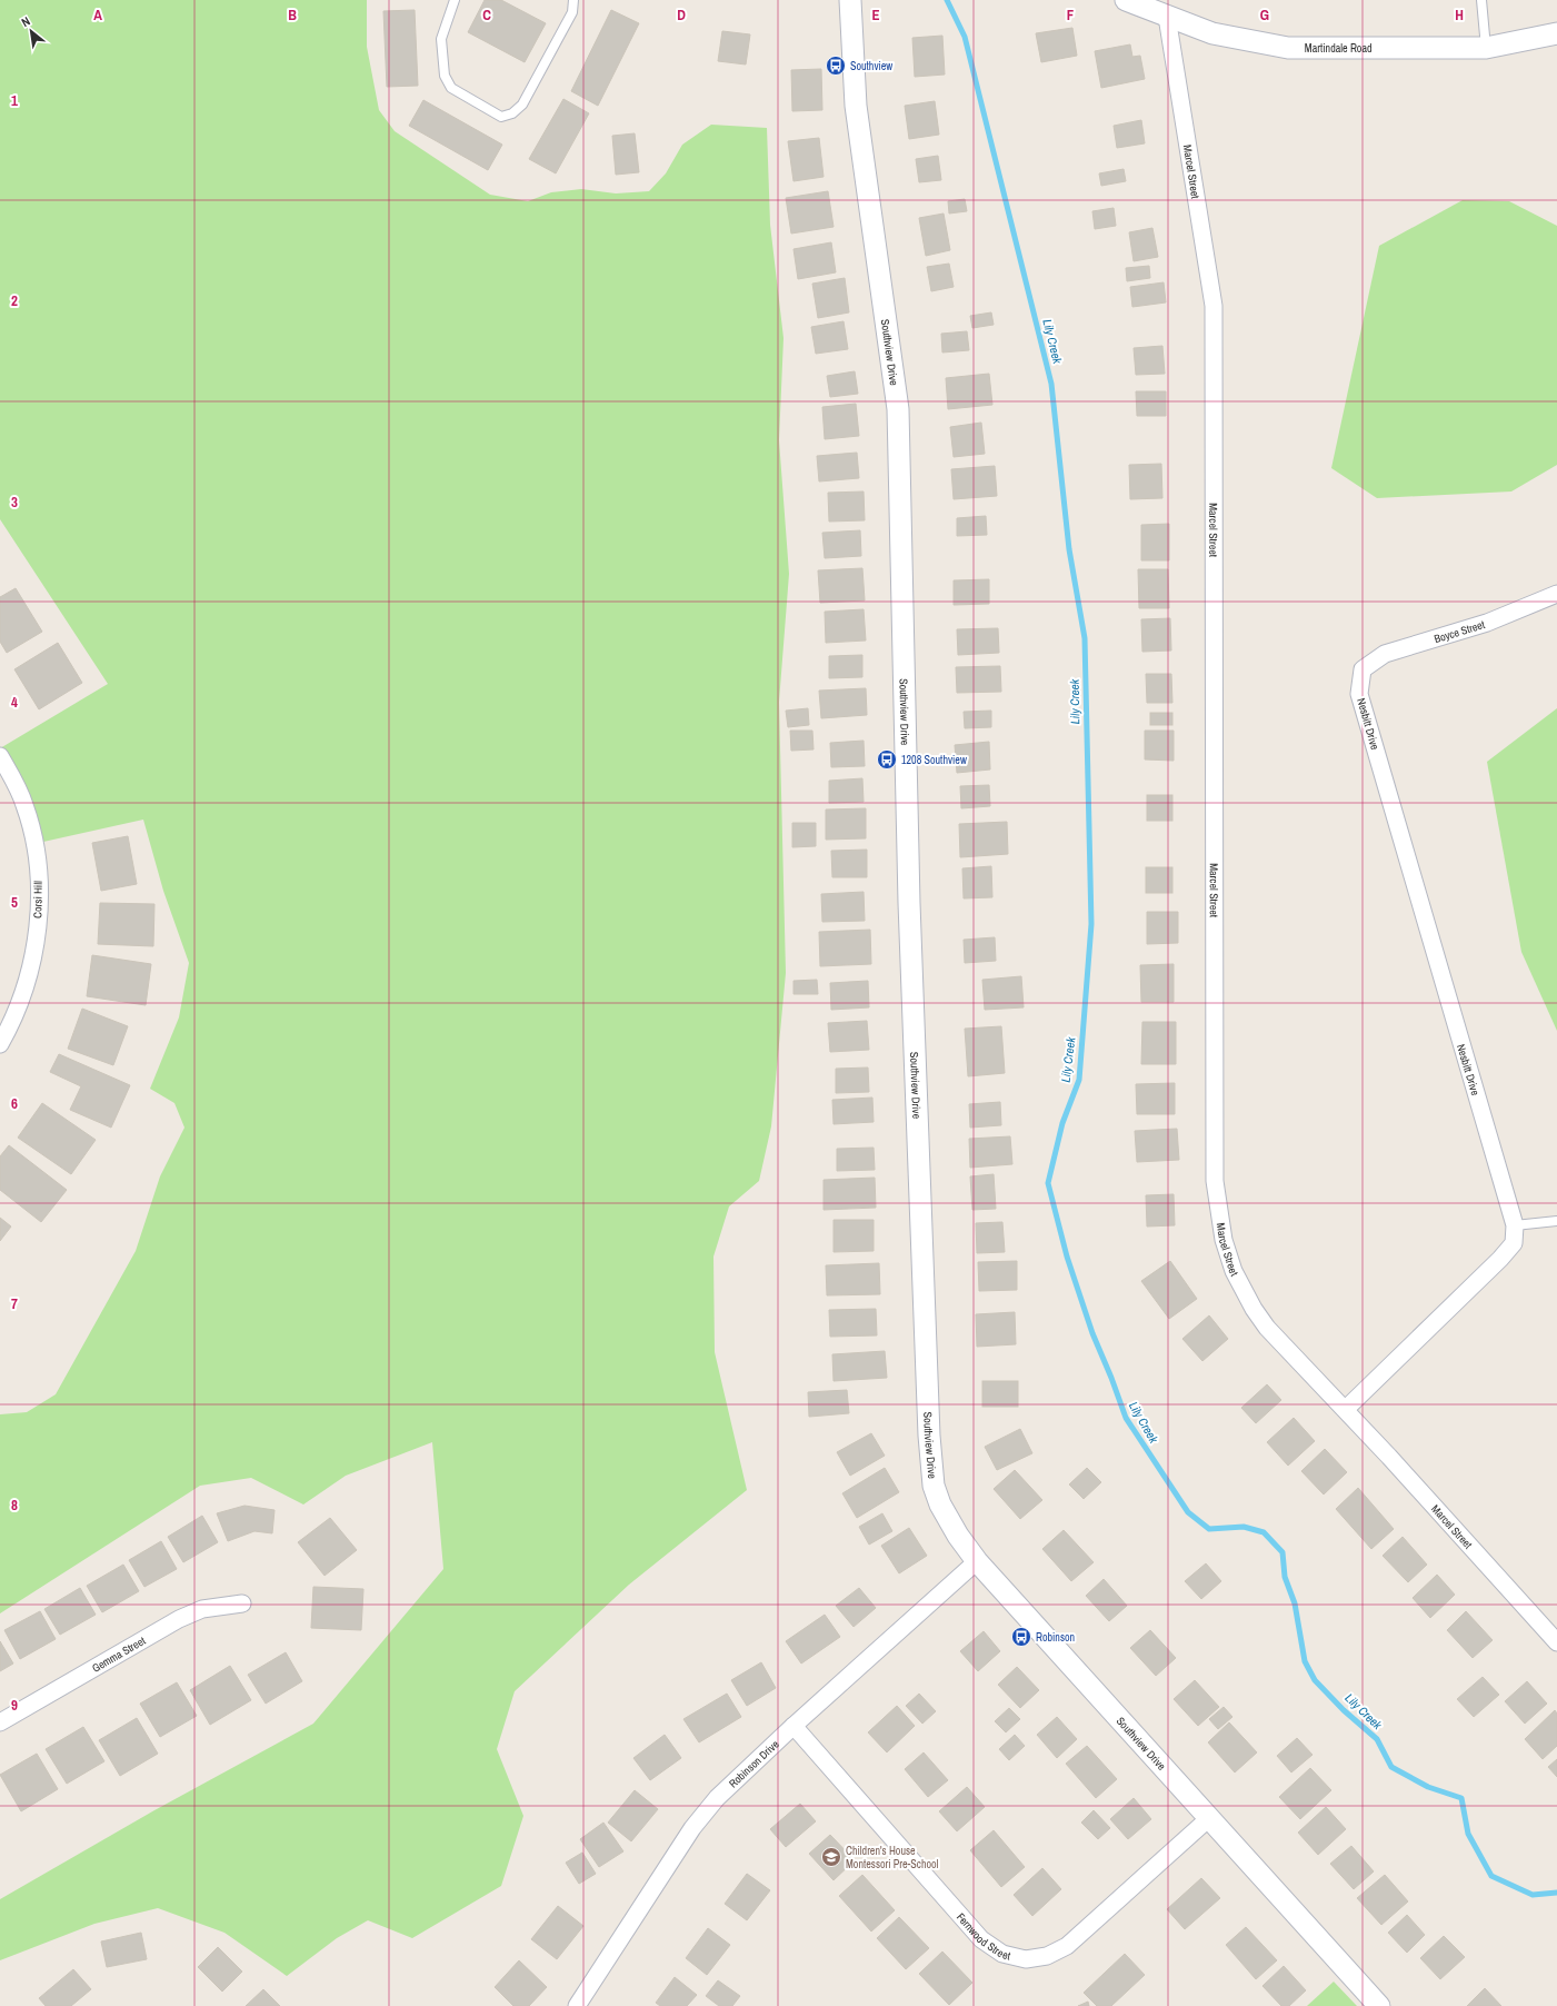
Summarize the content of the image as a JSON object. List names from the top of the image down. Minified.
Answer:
{"streets":{"street":["Martindale Road","Marcel Street","Southview Drive","Boyce Street","Nesbitt Drive","Corsi Hill","Gemma Street","Robinson Drive","Fernwood Street"]},"crossings":[["Martindale Road","Marcel Street"],["Marcel Street","Nesbitt Drive"],["Southview Drive","Robinson Drive"],["Southview Drive","Fernwood Street"],["Boyce Street","Nesbitt Drive"],["Robinson Drive","Fernwood Street"]],"water":["Lily Creek"],"places":{"bus stop":["Southview","1208 Southview","Robinson"],"school or university":["Children's House Montessori Pre-School"]},"north":"top left","grid":{"columns":["A","B","C","D","E","F","G","H"],"rows":["1","2","3","4","5","6","7","8","9"]}}
